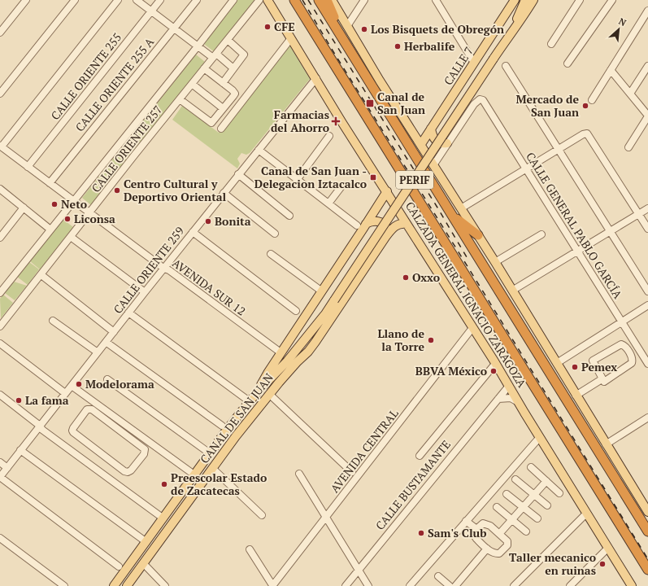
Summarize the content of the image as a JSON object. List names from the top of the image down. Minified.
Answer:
{"streets":{"highway":["CALZADA GENERAL IGNACIO ZARAGOZA"],"main road":["CALLE 7","PERIF","CANAL DE SAN JUAN"],"street":["CALLE ORIENTE 255","CALLE ORIENTE 255 A","CALLE ORIENTE 257","CALLE GENERAL PABLO GARCÍA","CALLE ORIENTE 259","AVENIDA SUR 12","AVENIDA CENTRAL","CALLE BUSTAMANTE"]},"crossings":[["CALLE ORIENTE 255","AVENIDA SUR 12"],["CALLE ORIENTE 255 A","AVENIDA SUR 12"],["CALLE ORIENTE 257","AVENIDA SUR 12"],["PERIF","CANAL DE SAN JUAN"],["CALLE ORIENTE 259","AVENIDA SUR 12"],["CALLE ORIENTE 259","CALZADA GENERAL IGNACIO ZARAGOZA"],["AVENIDA SUR 12","CANAL DE SAN JUAN"],["CALZADA GENERAL IGNACIO ZARAGOZA","CANAL DE SAN JUAN"],["CALZADA GENERAL IGNACIO ZARAGOZA","AVENIDA CENTRAL"],["CALZADA GENERAL IGNACIO ZARAGOZA","CALLE BUSTAMANTE"]],"places":{"other":["CFE","Los Bisquets de Obregón","Herbalife","Mercado de San Juan","Centro Cultural y Deportivo Oriental","Neto","Liconsa","Bonita","Oxxo","Llano de la Torre","Pemex","BBVA México","Modelorama","La fama","Preescolar Estado de Zacatecas","Sam's Club","Taller mecanico en ruinas"],"transit":["Canal de San Juan","Canal de San Juan - Delegacion Iztacalco"],"health":["Farmacias del Ahorro"]},"north":"top right"}
